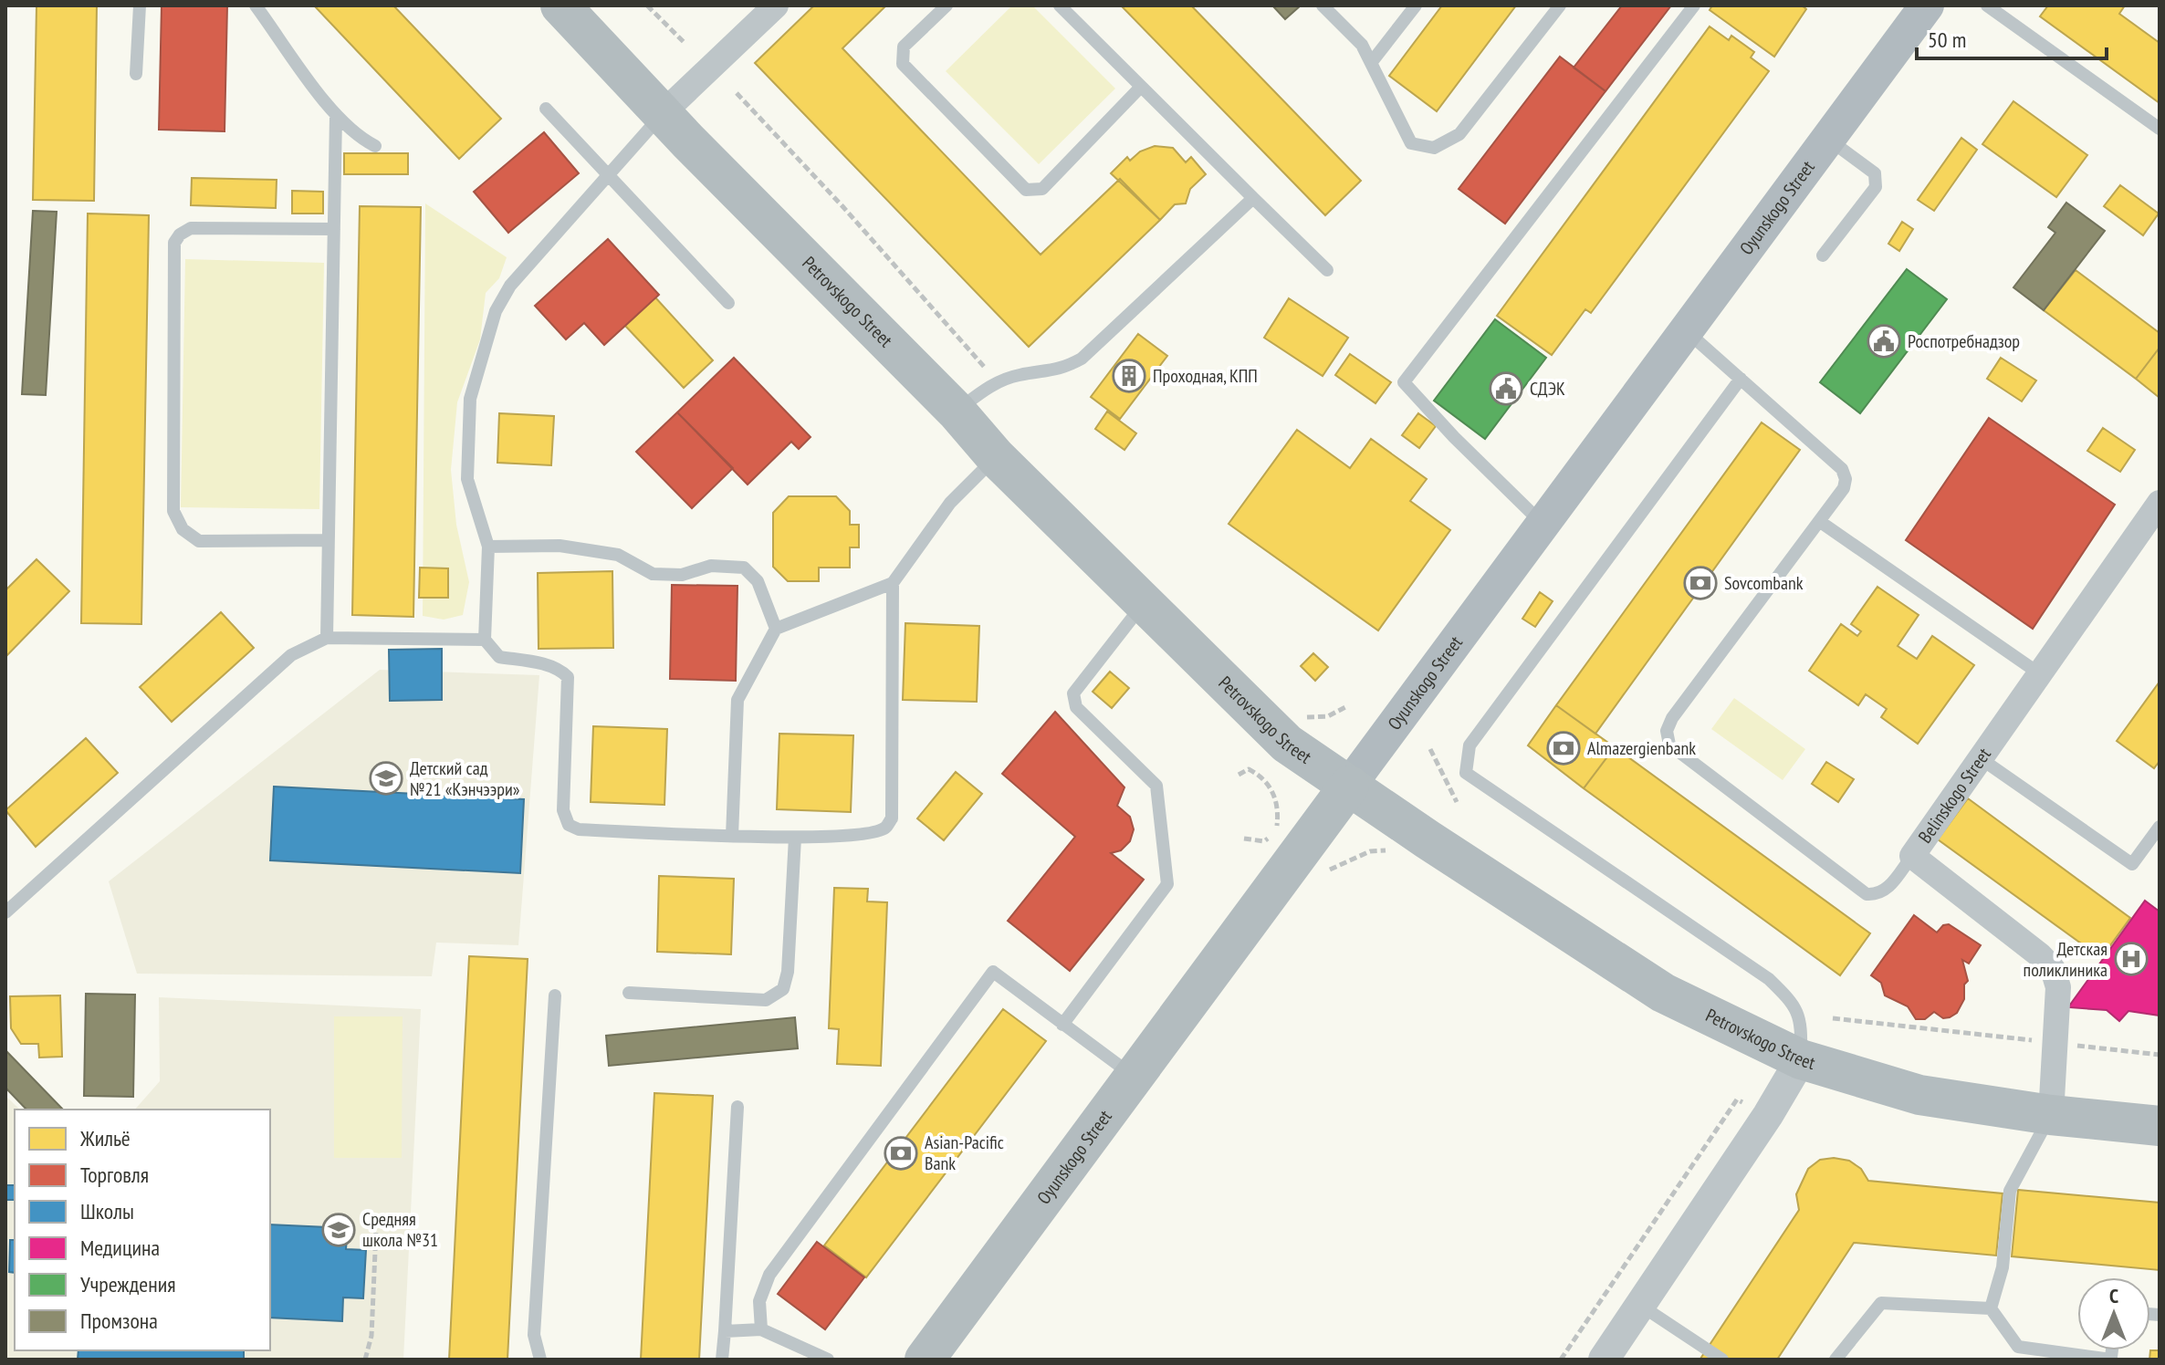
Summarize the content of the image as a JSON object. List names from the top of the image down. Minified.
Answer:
{"streets":{"main road":["Oyunskogo Street","Petrovskogo Street"],"street":["Belinskogo Street"]},"crossings":[["Oyunskogo Street","Petrovskogo Street"],["Petrovskogo Street","Belinskogo Street"]],"places":{"public building":["Роспотребнадзор","СДЭК"],"building":["Проходная, КПП"],"bank":["Sovcombank","Almazergienbank","Asian-Pacific Bank"],"school or university":["Детский сад №21 «Кэнчээри»","Средняя школа №31"],"hospital":["Детская поликлиника"]},"legend":["Жильё","Торговля","Школы","Медицина","Учреждения","Промзона"],"scale_bar":"50 m","north":"top"}
